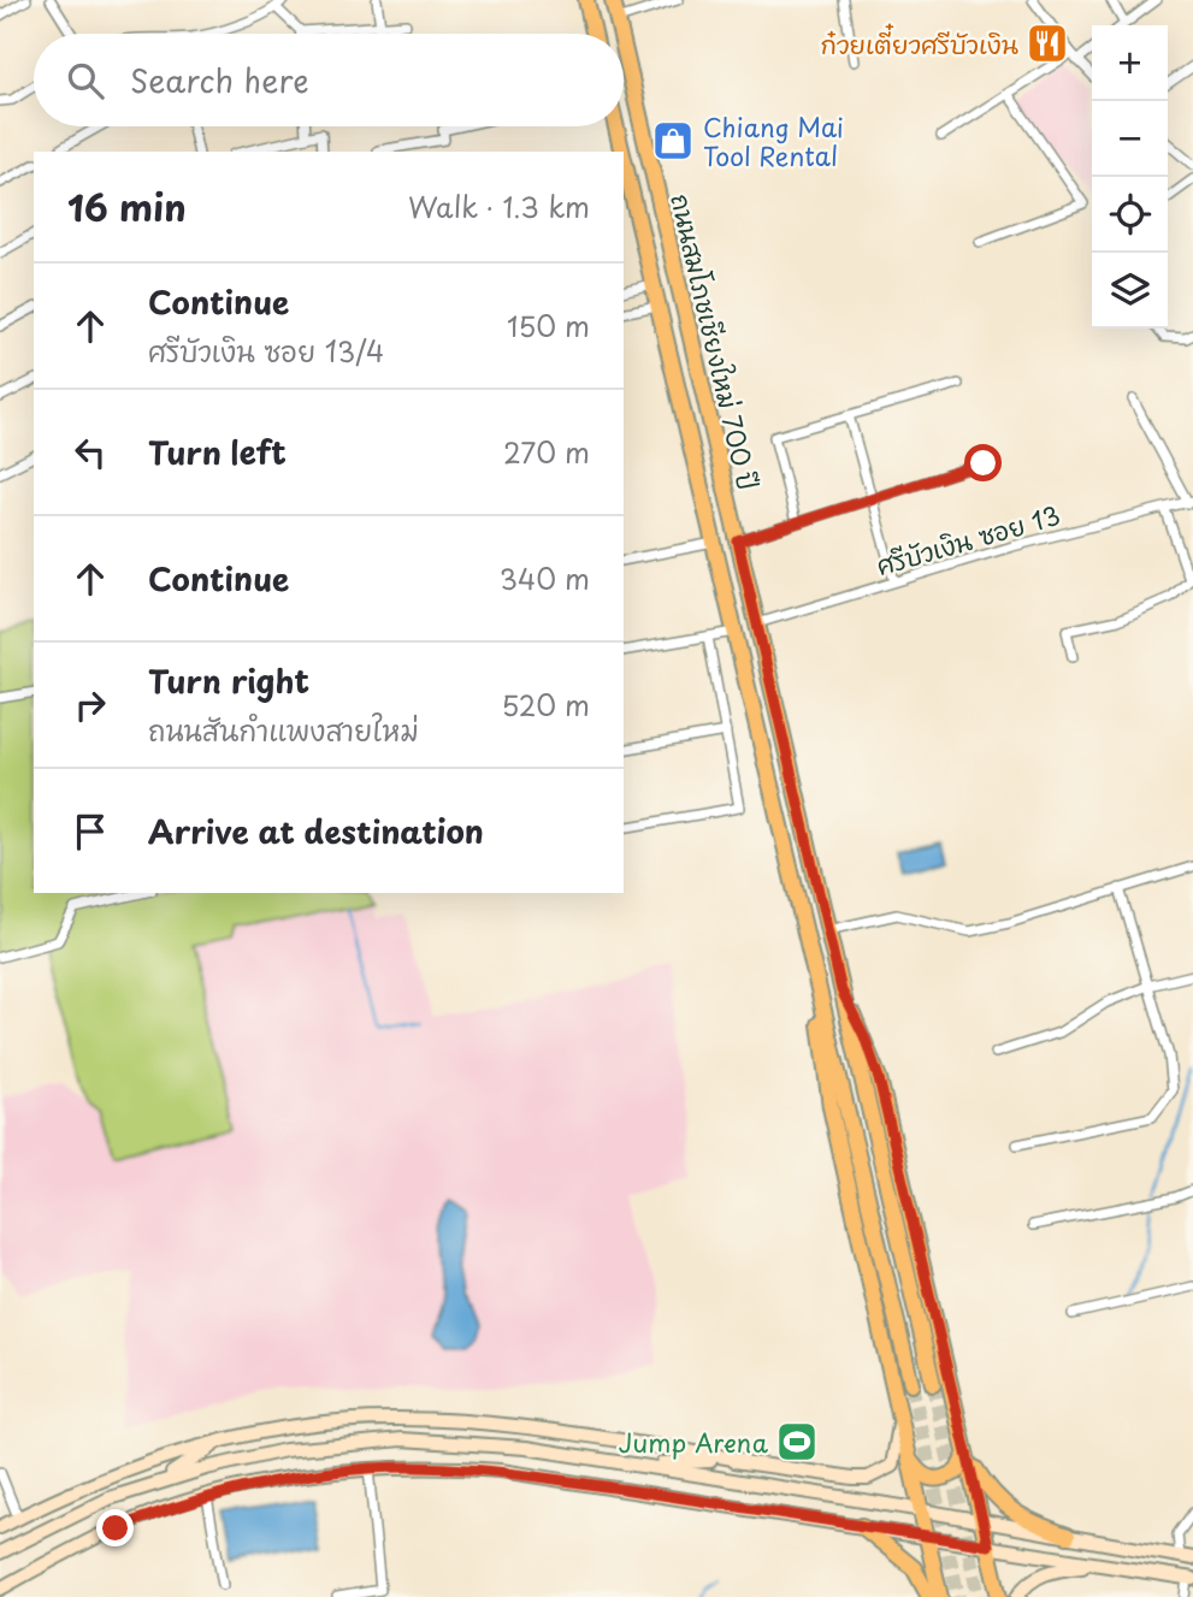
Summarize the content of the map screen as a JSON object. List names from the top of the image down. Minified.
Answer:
{"streets":{"main road":["ถนนสมโภชเชียงใหม่ 700 ปี"],"street":["ศรีบัวเงิน ซอย 13"]},"crossings":[["ถนนสมโภชเชียงใหม่ 700 ปี","ศรีบัวเงิน ซอย 13"]],"places":{"restaurant":["ก๋วยเตี๋ยวศรีบัวเงิน"],"shop":["Chiang Mai Tool Rental"],"sports":["Jump Arena"]},"page":{"map_buttons":["+","−"],"search":"Search here","heading":["16 min","Walk · 1.3 km"],"list":[["Continue","ศรีบัวเงิน ซอย 13/4","150 m"],["Turn left","270 m"],["Continue","340 m"],["Turn right","ถนนสันกำแพงสายใหม่","520 m"],"Arrive at destination"]}}
